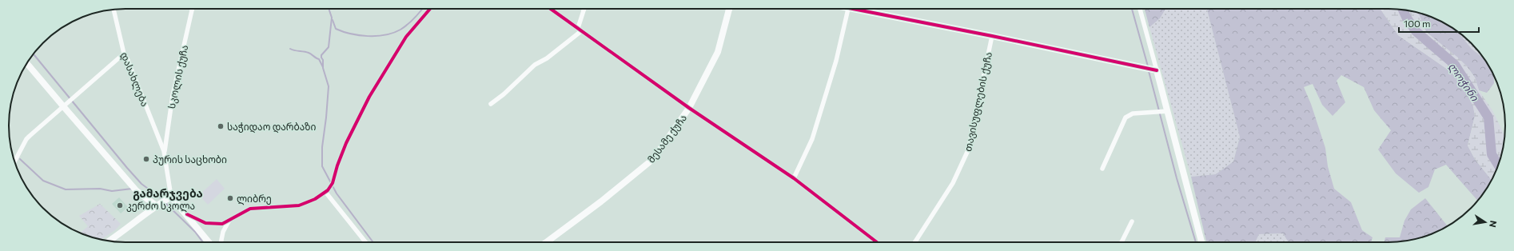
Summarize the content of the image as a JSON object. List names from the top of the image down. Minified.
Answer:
{"streets":{"street":["სკოლის ქუჩა","დასახლება","თავისუფლების ქუჩა","მესამე ქუჩა"]},"crossings":[["სკოლის ქუჩა","დასახლება"]],"districts":["გამარჯვება"],"water":["ლოჭინი"],"places":["საჭიდაო დარბაზი","პურის საცხობი","ლიბრე","კერძო სკოლა"],"scale_bar":"100 m","north":"right"}
